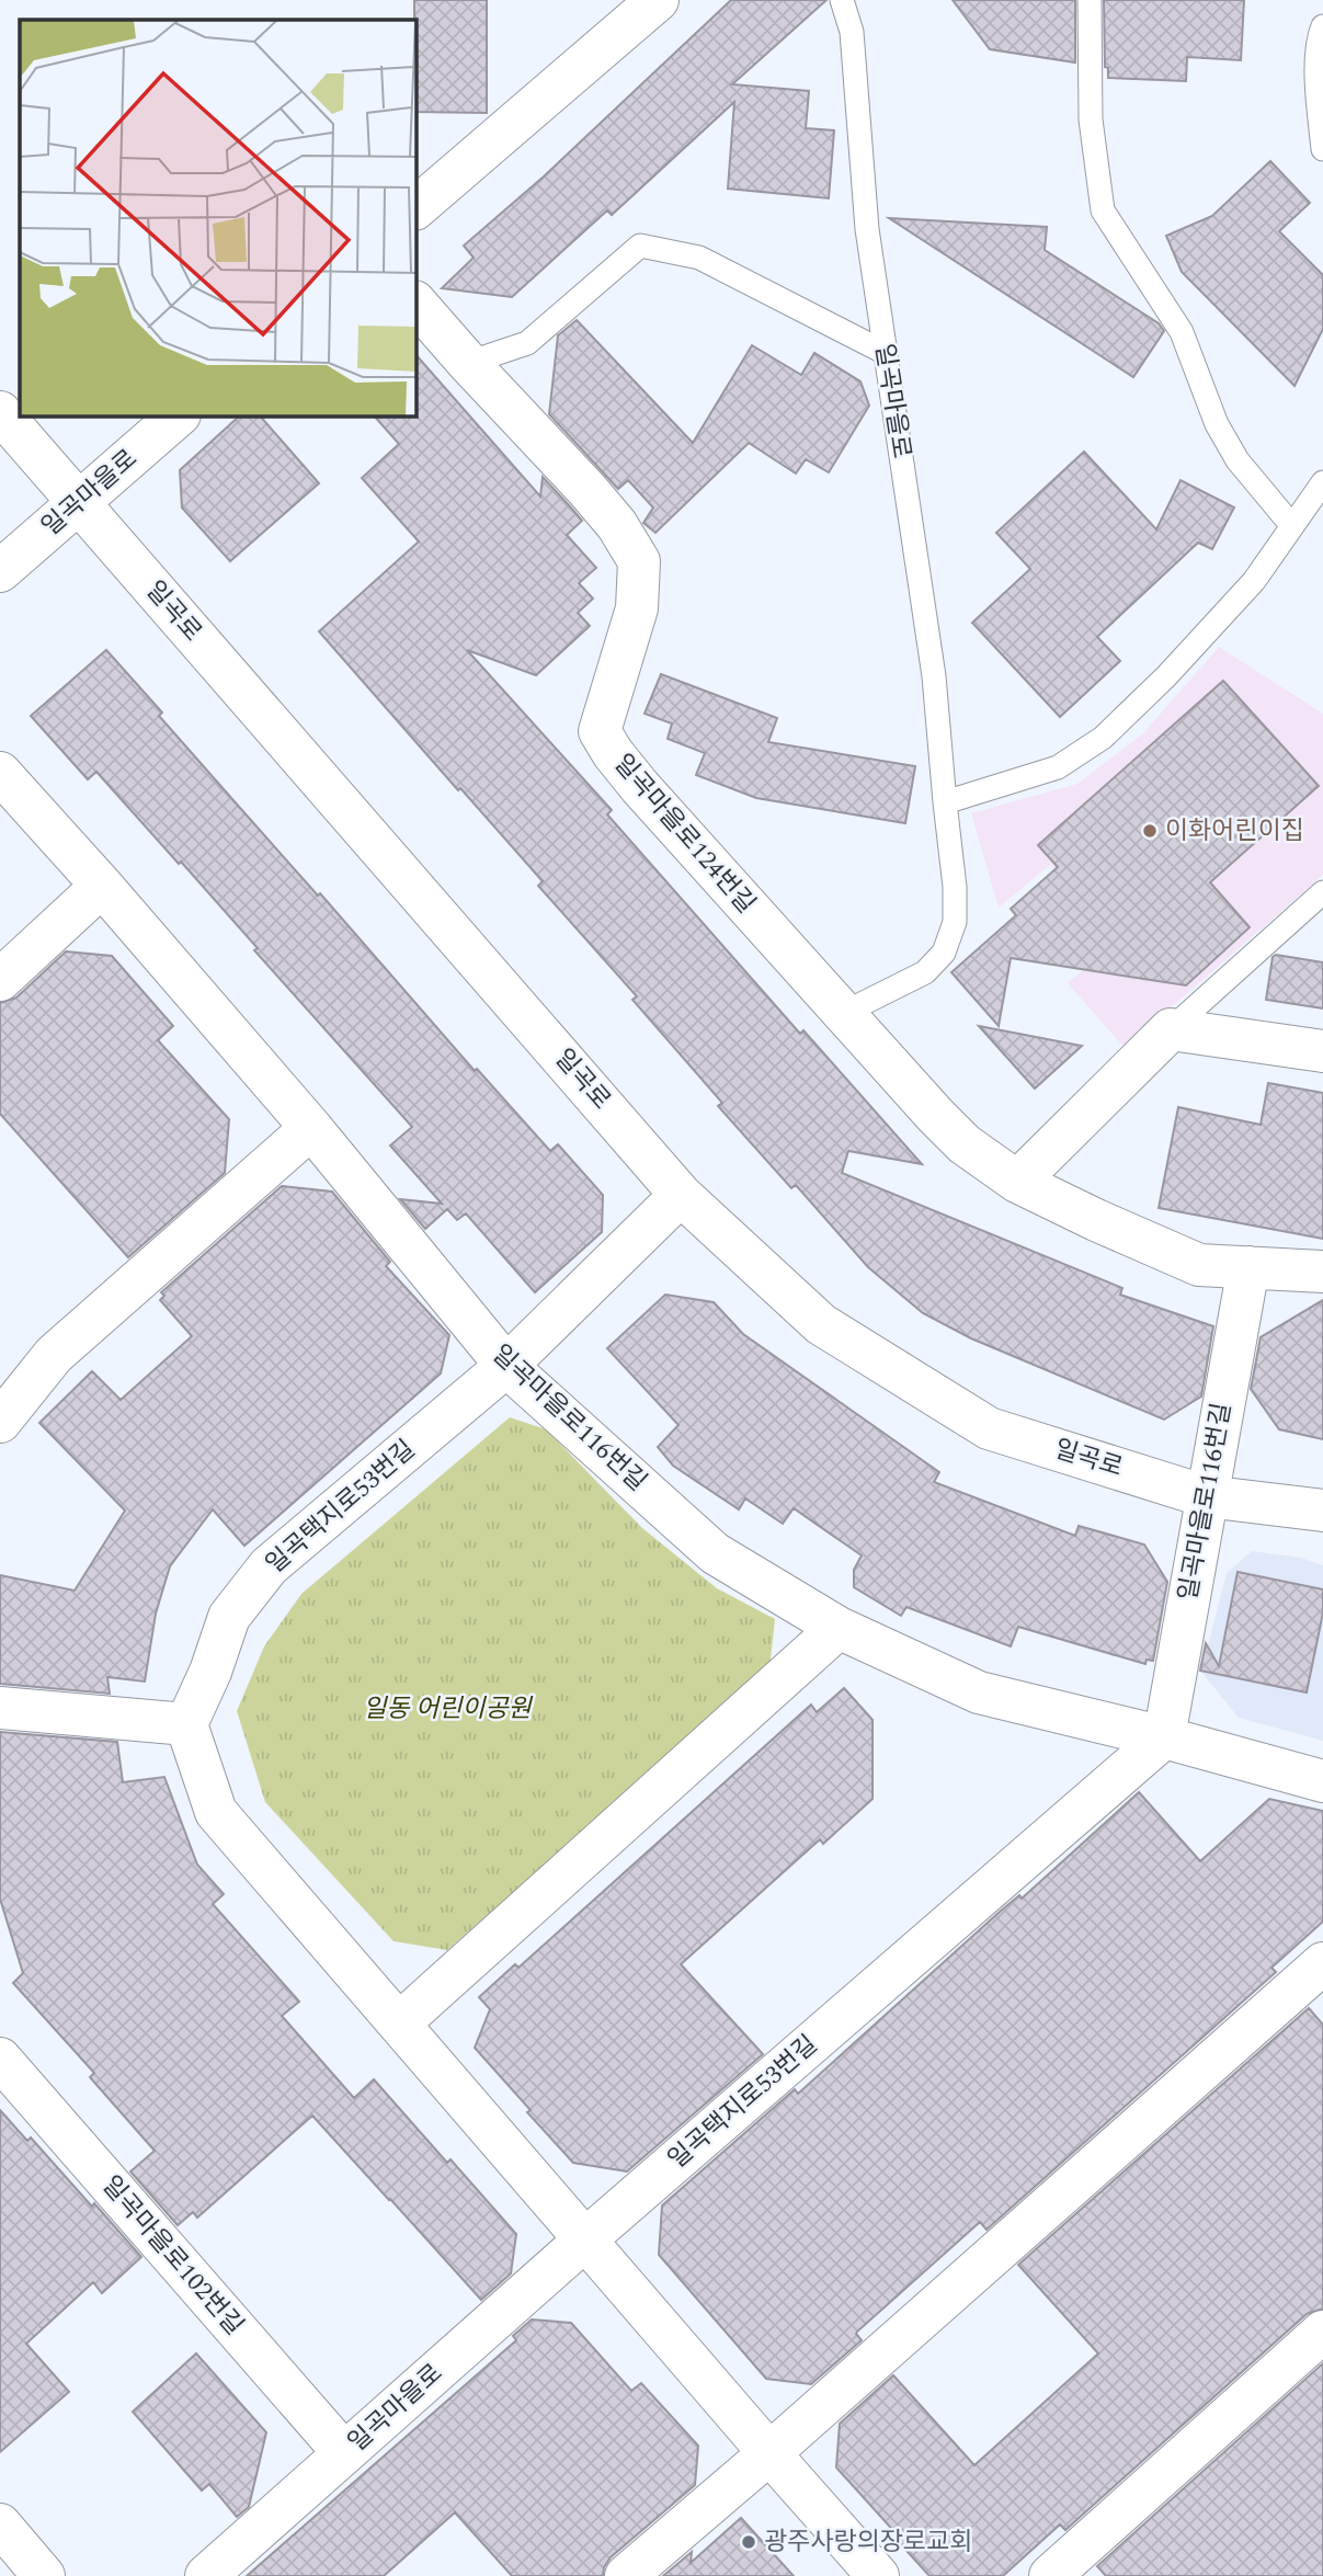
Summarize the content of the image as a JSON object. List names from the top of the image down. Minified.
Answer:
{"streets":{"street":["일곡마을로","일곡로","일곡마을로124번길","일곡마을로116번길","일곡택지로53번길","일곡마을로102번길"]},"crossings":[["일곡마을로","일곡로"],["일곡마을로","일곡택지로53번길"],["일곡마을로","일곡마을로102번길"],["일곡로","일곡마을로116번길"],["일곡로","일곡택지로53번길"],["일곡마을로124번길","일곡마을로116번길"],["일곡마을로116번길","일곡택지로53번길"]],"parks":["일동 어린이공원"],"places":["이화어린이집","광주사랑의장로교회"]}
